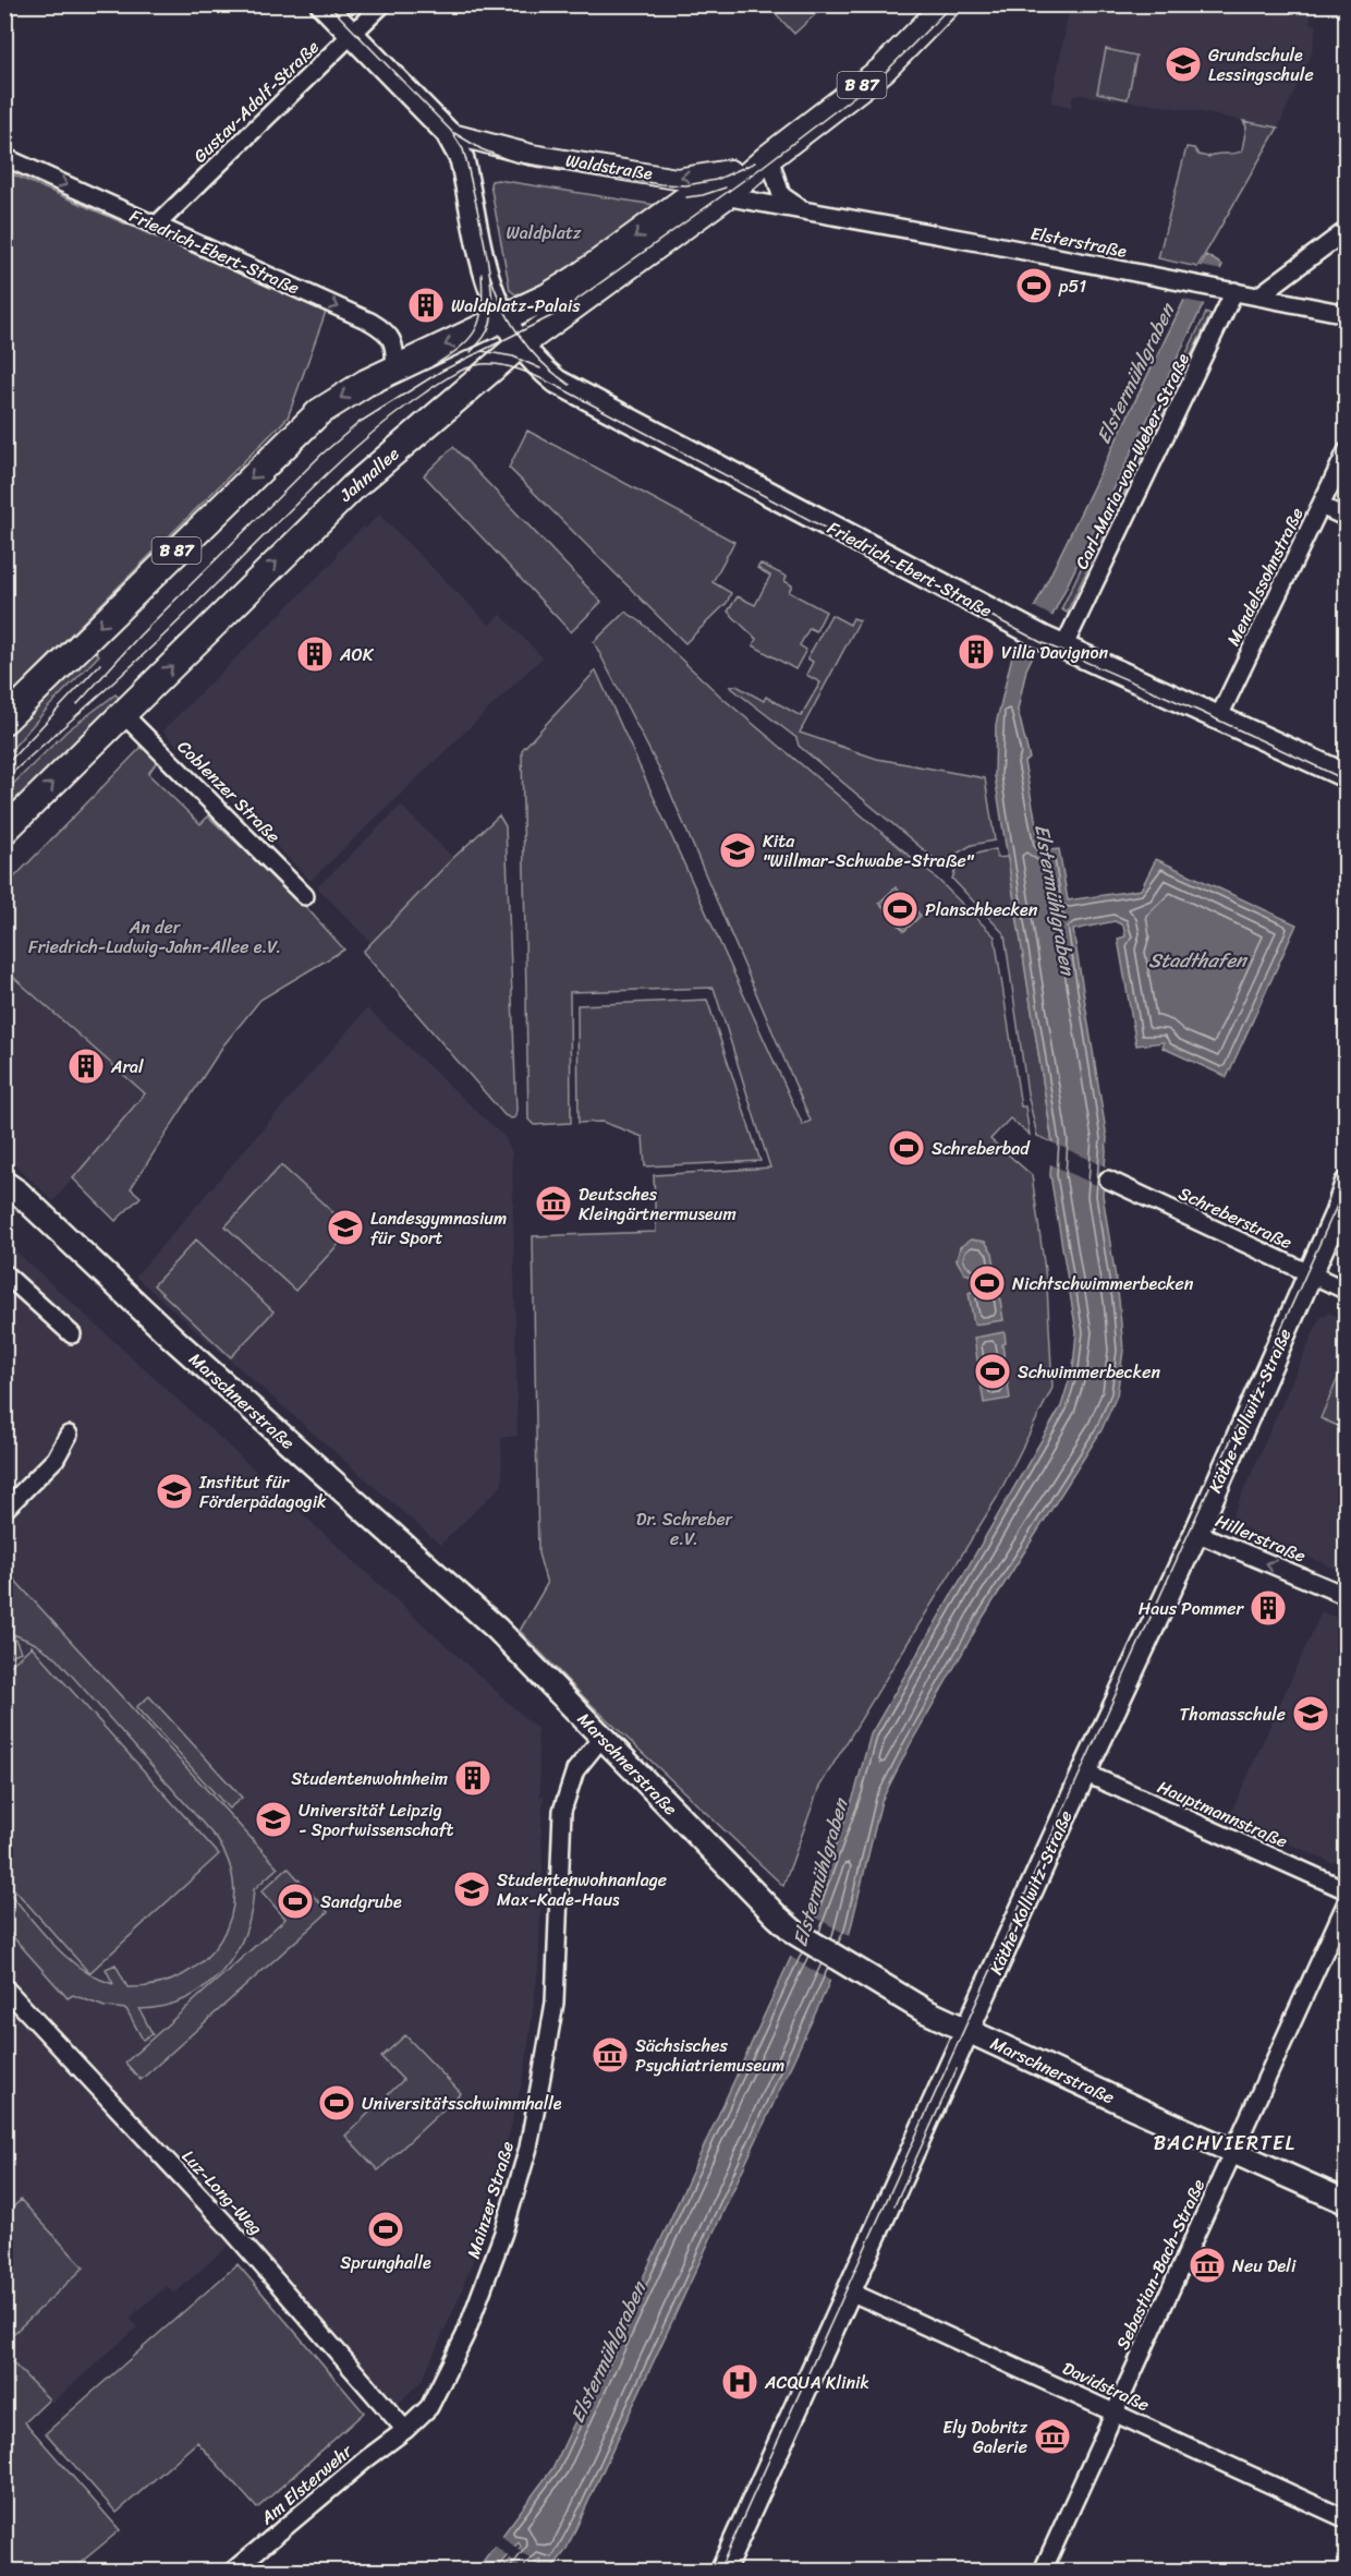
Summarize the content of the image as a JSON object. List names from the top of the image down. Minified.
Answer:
{"streets":{"main road":["B 87","Friedrich-Ebert-Straße","Jahnallee","Marschnerstraße","Käthe-Kollwitz-Straße"],"street":["Gustav-Adolf-Straße","Waldstraße","Elsterstraße","Carl-Maria-von-Weber-Straße","Mendelssohnstraße","Coblenzer Straße","Schreberstraße","Hillerstraße","Hauptmannstraße","Luz-Long-Weg","Mainzer Straße","Sebastian-Bach-Straße","Davidstraße","Am Elsterwehr"]},"crossings":[["Gustav-Adolf-Straße","Friedrich-Ebert-Straße"],["Waldstraße","Elsterstraße"],["Waldstraße","Jahnallee"],["Elsterstraße","Carl-Maria-von-Weber-Straße"],["Elsterstraße","Jahnallee"],["Friedrich-Ebert-Straße","Carl-Maria-von-Weber-Straße"],["Friedrich-Ebert-Straße","Jahnallee"],["Friedrich-Ebert-Straße","Mendelssohnstraße"],["Jahnallee","Coblenzer Straße"],["Schreberstraße","Käthe-Kollwitz-Straße"],["Marschnerstraße","Käthe-Kollwitz-Straße"],["Marschnerstraße","Mainzer Straße"],["Marschnerstraße","Sebastian-Bach-Straße"],["Käthe-Kollwitz-Straße","Hillerstraße"],["Käthe-Kollwitz-Straße","Hauptmannstraße"],["Käthe-Kollwitz-Straße","Davidstraße"],["Luz-Long-Weg","Mainzer Straße"],["Luz-Long-Weg","Am Elsterwehr"],["Mainzer Straße","Am Elsterwehr"],["Sebastian-Bach-Straße","Davidstraße"]],"one_way":["Waldstraße","Hillerstraße"],"districts":["BACHVIERTEL"],"water":["Elstermühlgraben","Stadthafen"],"parks":["Waldplatz","An der Friedrich-Ludwig-Jahn-Allee e.V.","Dr. Schreber e.V."],"places":{"school or university":["Grundschule Lessingschule","Kita \"Willmar-Schwabe-Straße\"","Landesgymnasium für Sport","Institut für Förderpädagogik","Thomasschule","Universität Leipzig - Sportwissenschaft","Studentenwohnanlage Max-Kade-Haus"],"sports":["p51","Planschbecken","Schreberbad","Nichtschwimmerbecken","Schwimmerbecken","Sandgrube","Universitätsschwimmhalle","Sprunghalle"],"building":["Waldplatz-Palais","Villa Davignon","AOK","Aral","Haus Pommer","Studentenwohnheim"],"museum":["Deutsches Kleingärtnermuseum","Sächsisches Psychiatriemuseum","Neu Deli","Ely Dobritz Galerie"],"hospital":["ACQUA Klinik"]}}
